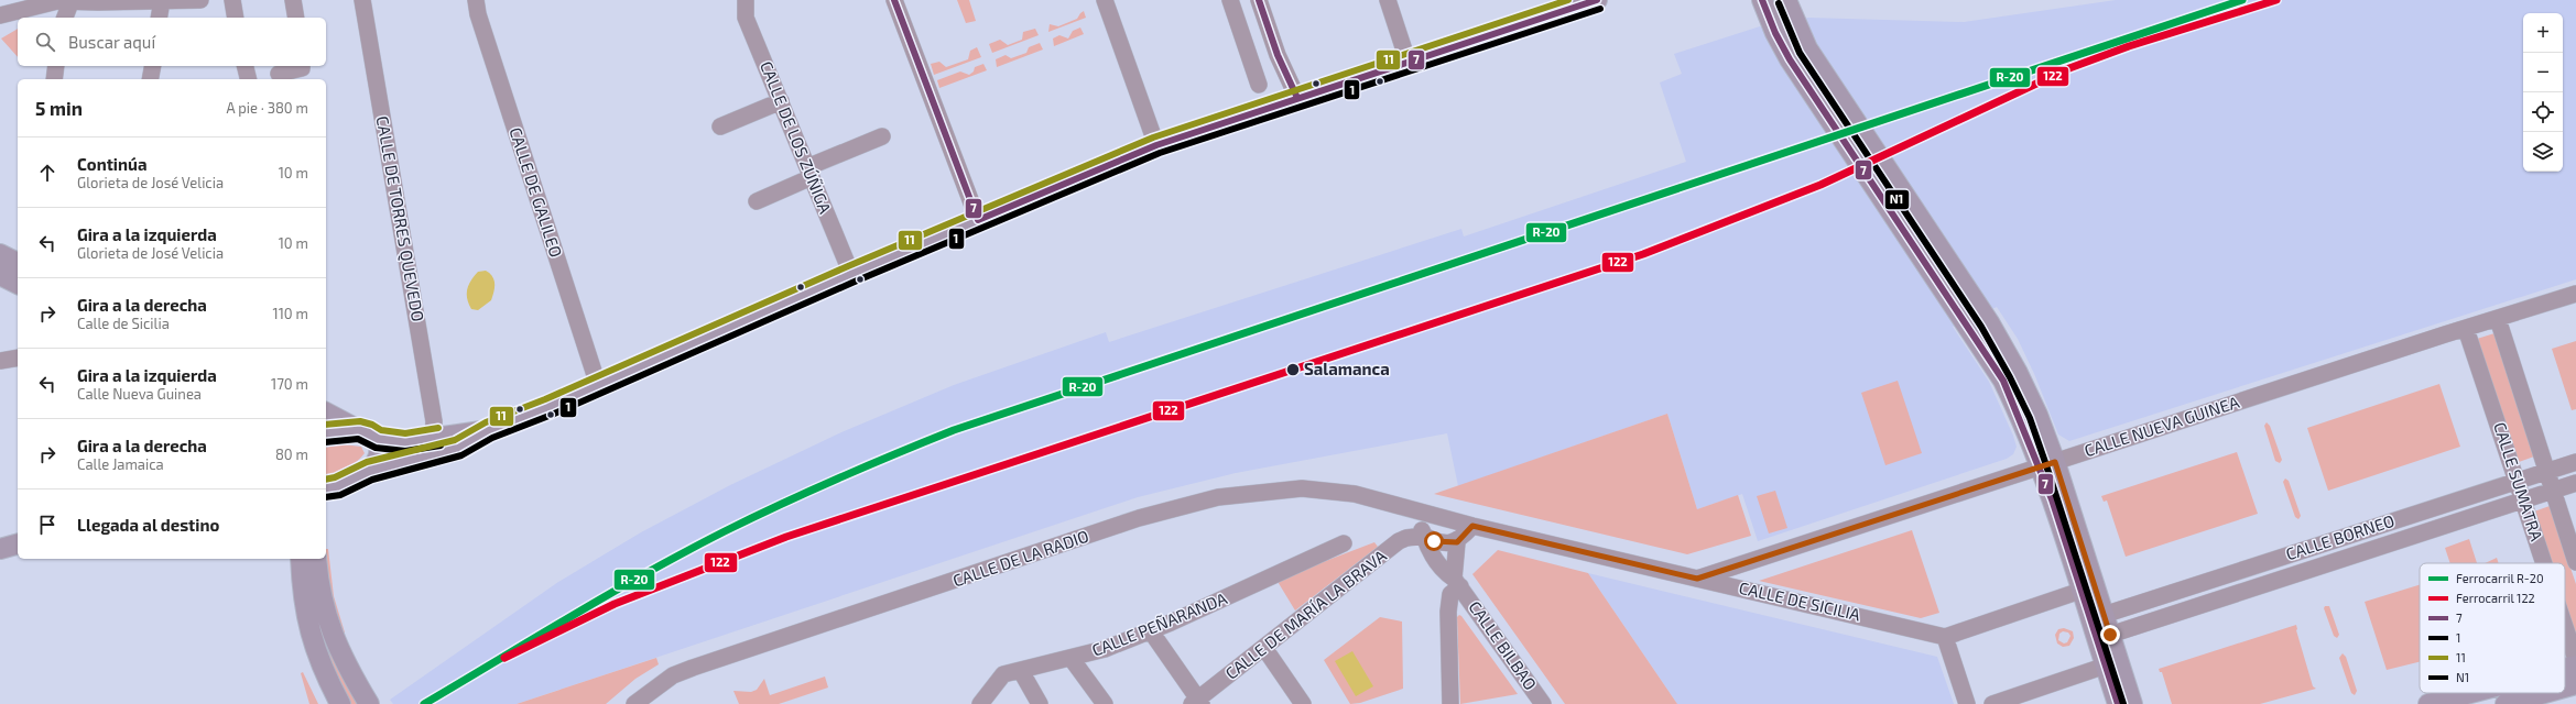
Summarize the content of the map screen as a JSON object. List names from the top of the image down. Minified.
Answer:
{"streets":{"street":["CALLE DE LOS ZÚÑIGA","CALLE DE GALILEO","CALLE DE TORRES QUEVEDO","CALLE NUEVA GUINEA","CALLE SUMATRA","CALLE BORNEO","CALLE DE LA RADIO","CALLE DE SICILIA","CALLE DE MARÍA LA BRAVA","CALLE PEÑARANDA","CALLE BILBAO"]},"crossings":[["CALLE NUEVA GUINEA","CALLE SUMATRA"],["CALLE NUEVA GUINEA","CALLE DE SICILIA"],["CALLE SUMATRA","CALLE BORNEO"],["CALLE DE LA RADIO","CALLE DE SICILIA"],["CALLE DE LA RADIO","CALLE BILBAO"],["CALLE DE SICILIA","CALLE BILBAO"],["CALLE DE MARÍA LA BRAVA","CALLE BILBAO"]],"places":["Salamanca"],"lines":["rail line R-20","rail line 122","transit line 7","transit line 11","transit line N1","transit line 1"],"legend":["Ferrocarril R-20","Ferrocarril 122","7","1","11","N1"],"page":{"map_buttons":["+","−"],"search":"Buscar aquí","heading":["5 min","A pie · 380 m"],"list":[["Continúa","Glorieta de José Velicia","10 m"],["Gira a la izquierda","Glorieta de José Velicia","10 m"],["Gira a la derecha","Calle de Sicilia","110 m"],["Gira a la izquierda","Calle Nueva Guinea","170 m"],["Gira a la derecha","Calle Jamaica","80 m"],"Llegada al destino"]}}
